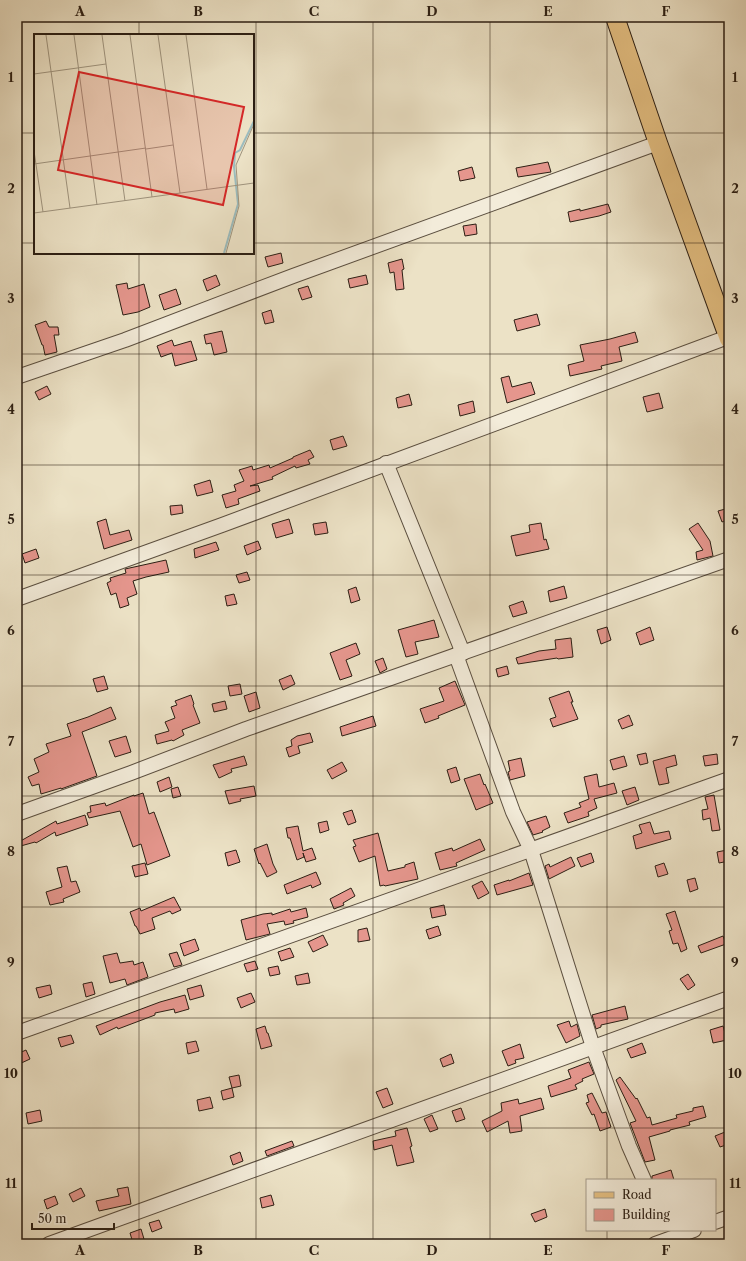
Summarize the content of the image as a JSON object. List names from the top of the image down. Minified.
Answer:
{"legend":["Road","Building"],"scale_bar":"50 m","grid":{"columns":["A","B","C","D","E","F"],"rows":["1","2","3","4","5","6","7","8","9","10","11"]}}
